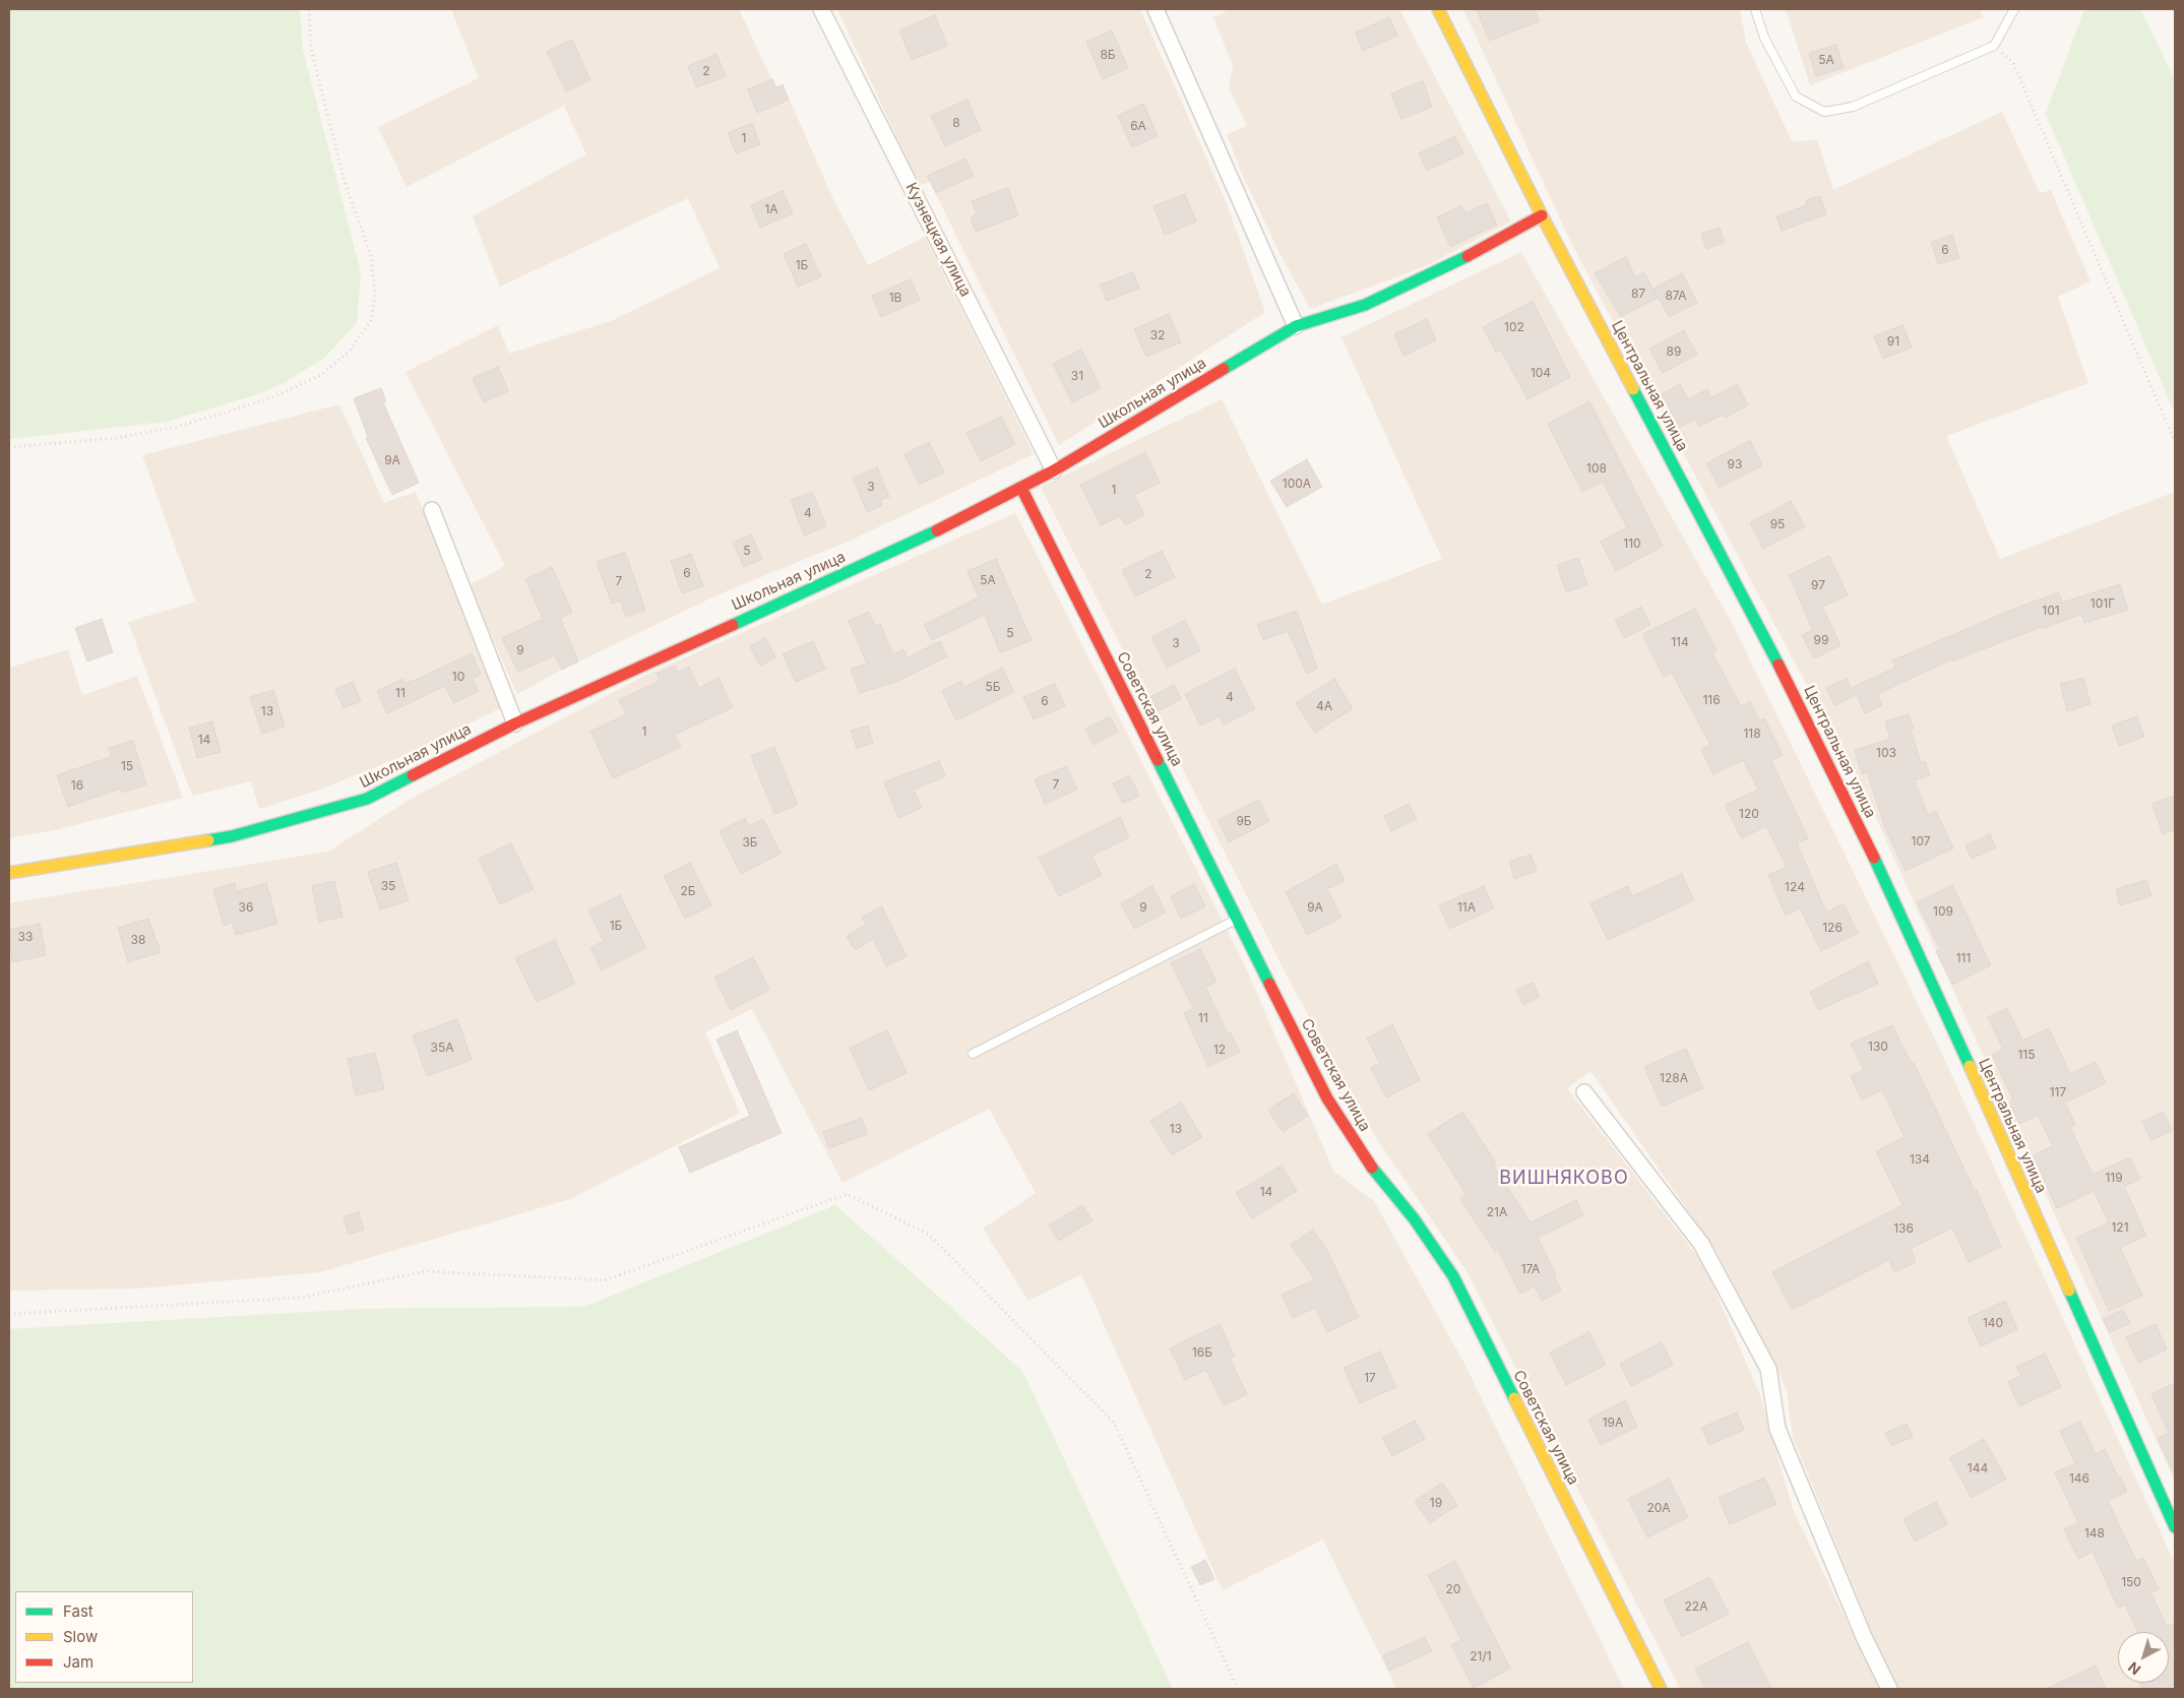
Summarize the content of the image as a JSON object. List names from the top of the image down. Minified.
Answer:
{"streets":{"street":["Кузнецкая улица","Центральная улица","Школьная улица","Советская улица"]},"crossings":[["Кузнецкая улица","Школьная улица"],["Центральная улица","Школьная улица"],["Школьная улица","Советская улица"]],"districts":["ВИШНЯКОВО"],"house_numbers":["8Б","5А","2","8","6А","1","1А","6","1Б","87","87А","1В","102","32","91","89","104","31","9А","93","108","100А","3","1","4","95","110","5","6","2","5А","7","97","101Г","101","5","99","114","3","9","10","5Б","11","4","116","6","4А","13","1","118","14","103","15","7","16","120","9Б","107","3Б","35","124","2Б","36","9","9А","11А","109","1Б","126","33","38","111","11","130","35А","12","115","128А","117","13","134","119","14","21А","121","136","17А","140","16Б","17","19А","144","146","19","20А","148","150","20","22А","21/1"],"legend":["Fast","Slow","Jam"],"north":"bottom left"}
